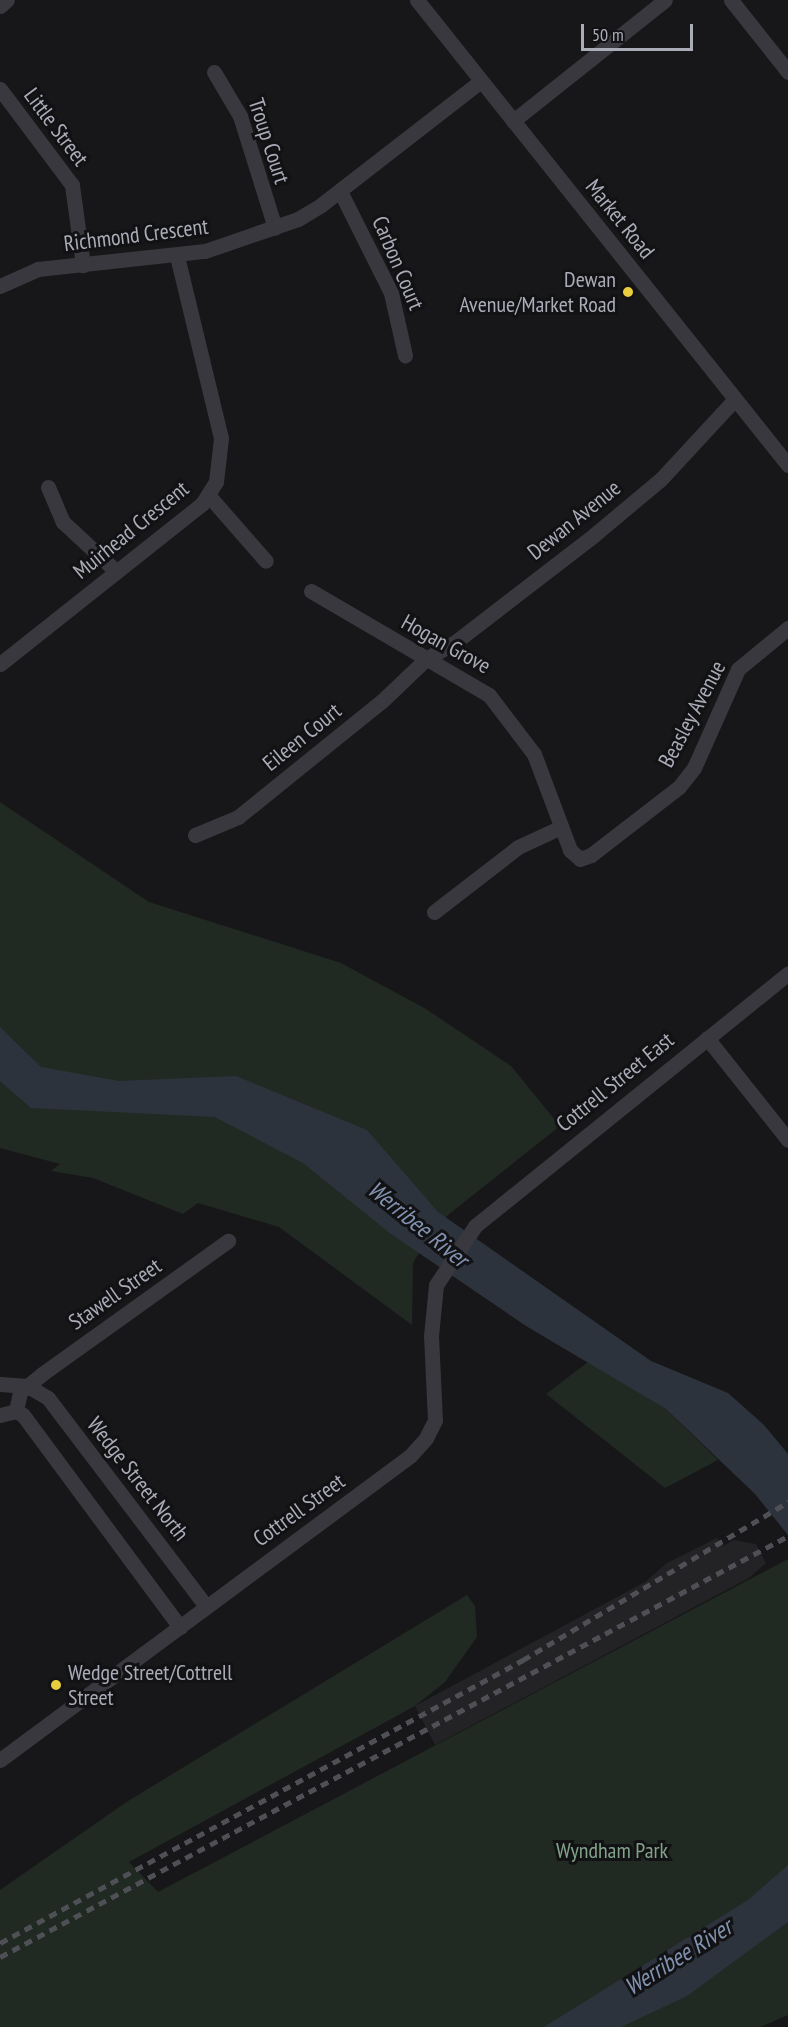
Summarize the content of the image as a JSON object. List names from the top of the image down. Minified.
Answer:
{"streets":{"street":["Little Street","Troup Court","Market Road","Richmond Crescent","Carbon Court","Dewan Avenue","Muirhead Crescent","Hogan Grove","Beasley Avenue","Eileen Court","Cottrell Street East","Stawell Street","Wedge Street North","Cottrell Street"]},"crossings":[["Little Street","Richmond Crescent"],["Troup Court","Richmond Crescent"],["Market Road","Richmond Crescent"],["Market Road","Dewan Avenue"],["Richmond Crescent","Carbon Court"],["Richmond Crescent","Muirhead Crescent"],["Dewan Avenue","Hogan Grove"],["Dewan Avenue","Eileen Court"],["Hogan Grove","Beasley Avenue"],["Hogan Grove","Eileen Court"],["Cottrell Street East","Cottrell Street"],["Stawell Street","Wedge Street North"],["Wedge Street North","Cottrell Street"]],"water":["Werribee River"],"parks":["Wyndham Park"],"places":["Dewan Avenue/Market Road","Wedge Street/Cottrell Street"],"scale_bar":"50 m"}
